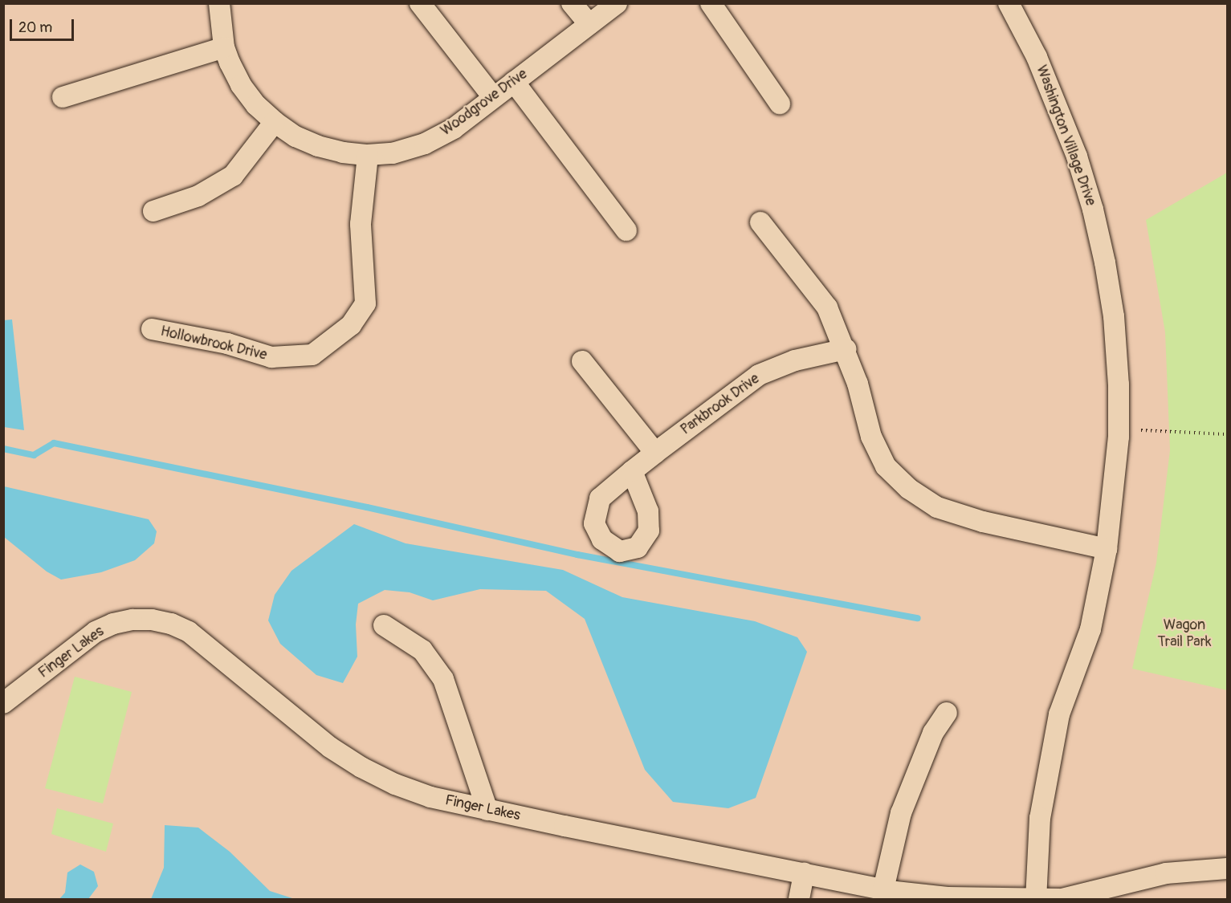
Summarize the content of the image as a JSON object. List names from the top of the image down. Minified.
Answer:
{"streets":{"street":["Woodgrove Drive","Washington Village Drive","Hollowbrook Drive","Parkbrook Drive","Finger Lakes"]},"crossings":[["Woodgrove Drive","Hollowbrook Drive"],["Washington Village Drive","Finger Lakes"]],"parks":["Wagon Trail Park"],"scale_bar":"20 m"}
